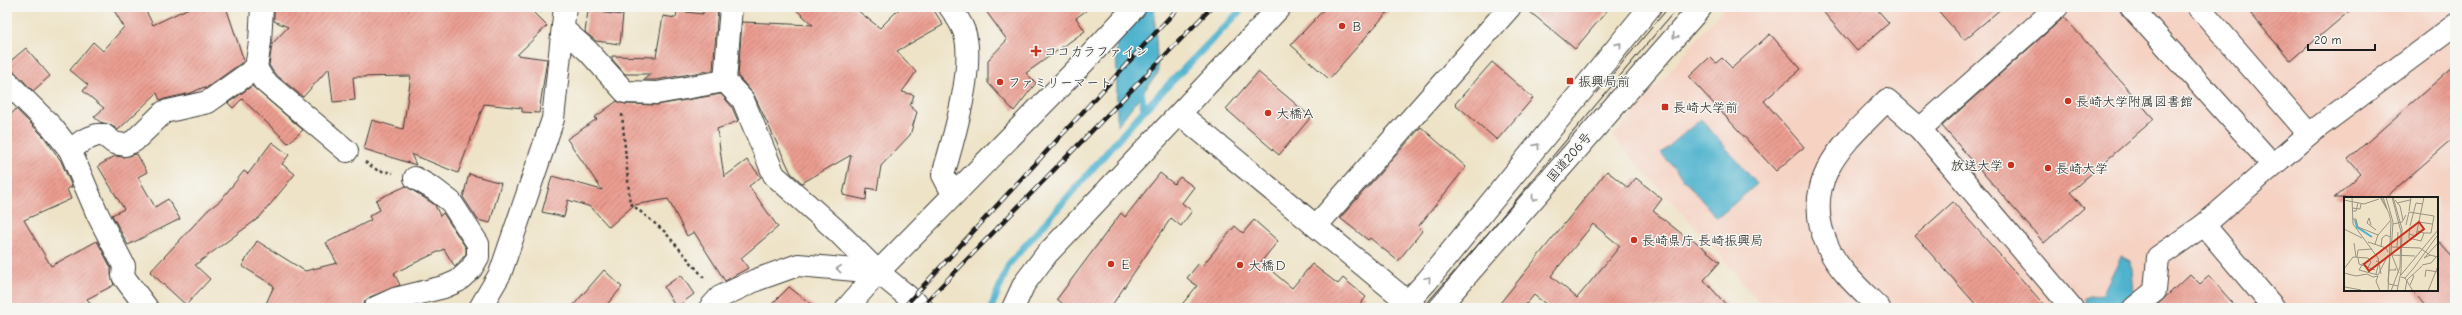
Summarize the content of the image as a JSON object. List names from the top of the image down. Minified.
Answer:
{"streets":{"main road":["国道206号"]},"places":{"other":["Ｂ","ファミリーマート","長崎大学附属図書館","大橋Ａ","放送大学","長崎大学","長崎県庁 長崎振興局","Ｅ","大橋Ｄ"],"health":["ココカラファイン"],"transit":["振興局前","長崎大学前"]},"scale_bar":"20 m"}
